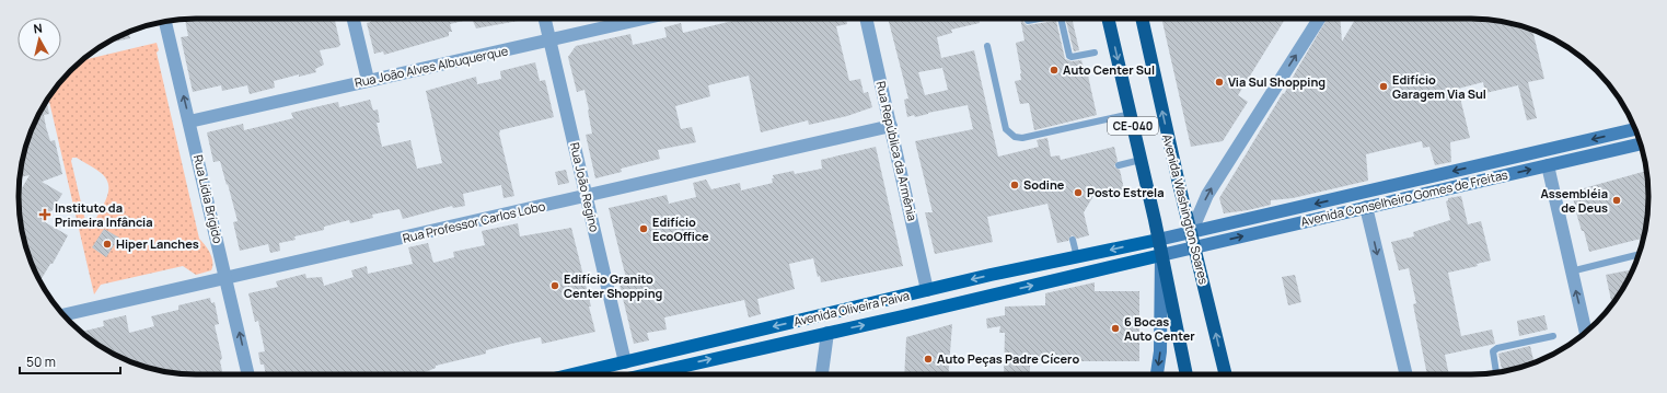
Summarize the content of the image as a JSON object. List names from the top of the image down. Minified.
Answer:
{"streets":{"highway":["CE-040","Avenida Washington Soares"],"main road":["Avenida Conselheiro Gomes de Freitas","Avenida Oliveira Paiva"],"street":["Rua João Alves Albuquerque","Rua República da Armênia","Rua João Regino","Rua Lídia Brígido","Rua Professor Carlos Lobo"]},"crossings":[["Rua João Alves Albuquerque","Rua João Regino"],["Rua João Alves Albuquerque","Rua Lídia Brígido"],["CE-040","Avenida Conselheiro Gomes de Freitas"],["CE-040","Avenida Oliveira Paiva"],["Rua República da Armênia","Rua Professor Carlos Lobo"],["Rua República da Armênia","Avenida Oliveira Paiva"],["Rua João Regino","Rua Professor Carlos Lobo"],["Rua João Regino","Avenida Oliveira Paiva"],["Avenida Conselheiro Gomes de Freitas","Avenida Washington Soares"],["Avenida Conselheiro Gomes de Freitas","Avenida Oliveira Paiva"],["Rua Lídia Brígido","Rua Professor Carlos Lobo"]],"one_way":["Rua Lídia Brígido"],"places":{"other":["Auto Center Sul","Via Sul Shopping","Edifício Garagem Via Sul","Sodine","Posto Estrela","Assembléia de Deus","Edifício EcoOffice","Hiper Lanches","Edifício Granito Center Shopping","6 Bocas Auto Center","Auto Peças Padre Cícero"],"health":["Instituto da Primeira Infância"]},"scale_bar":"50 m","north":"top"}
